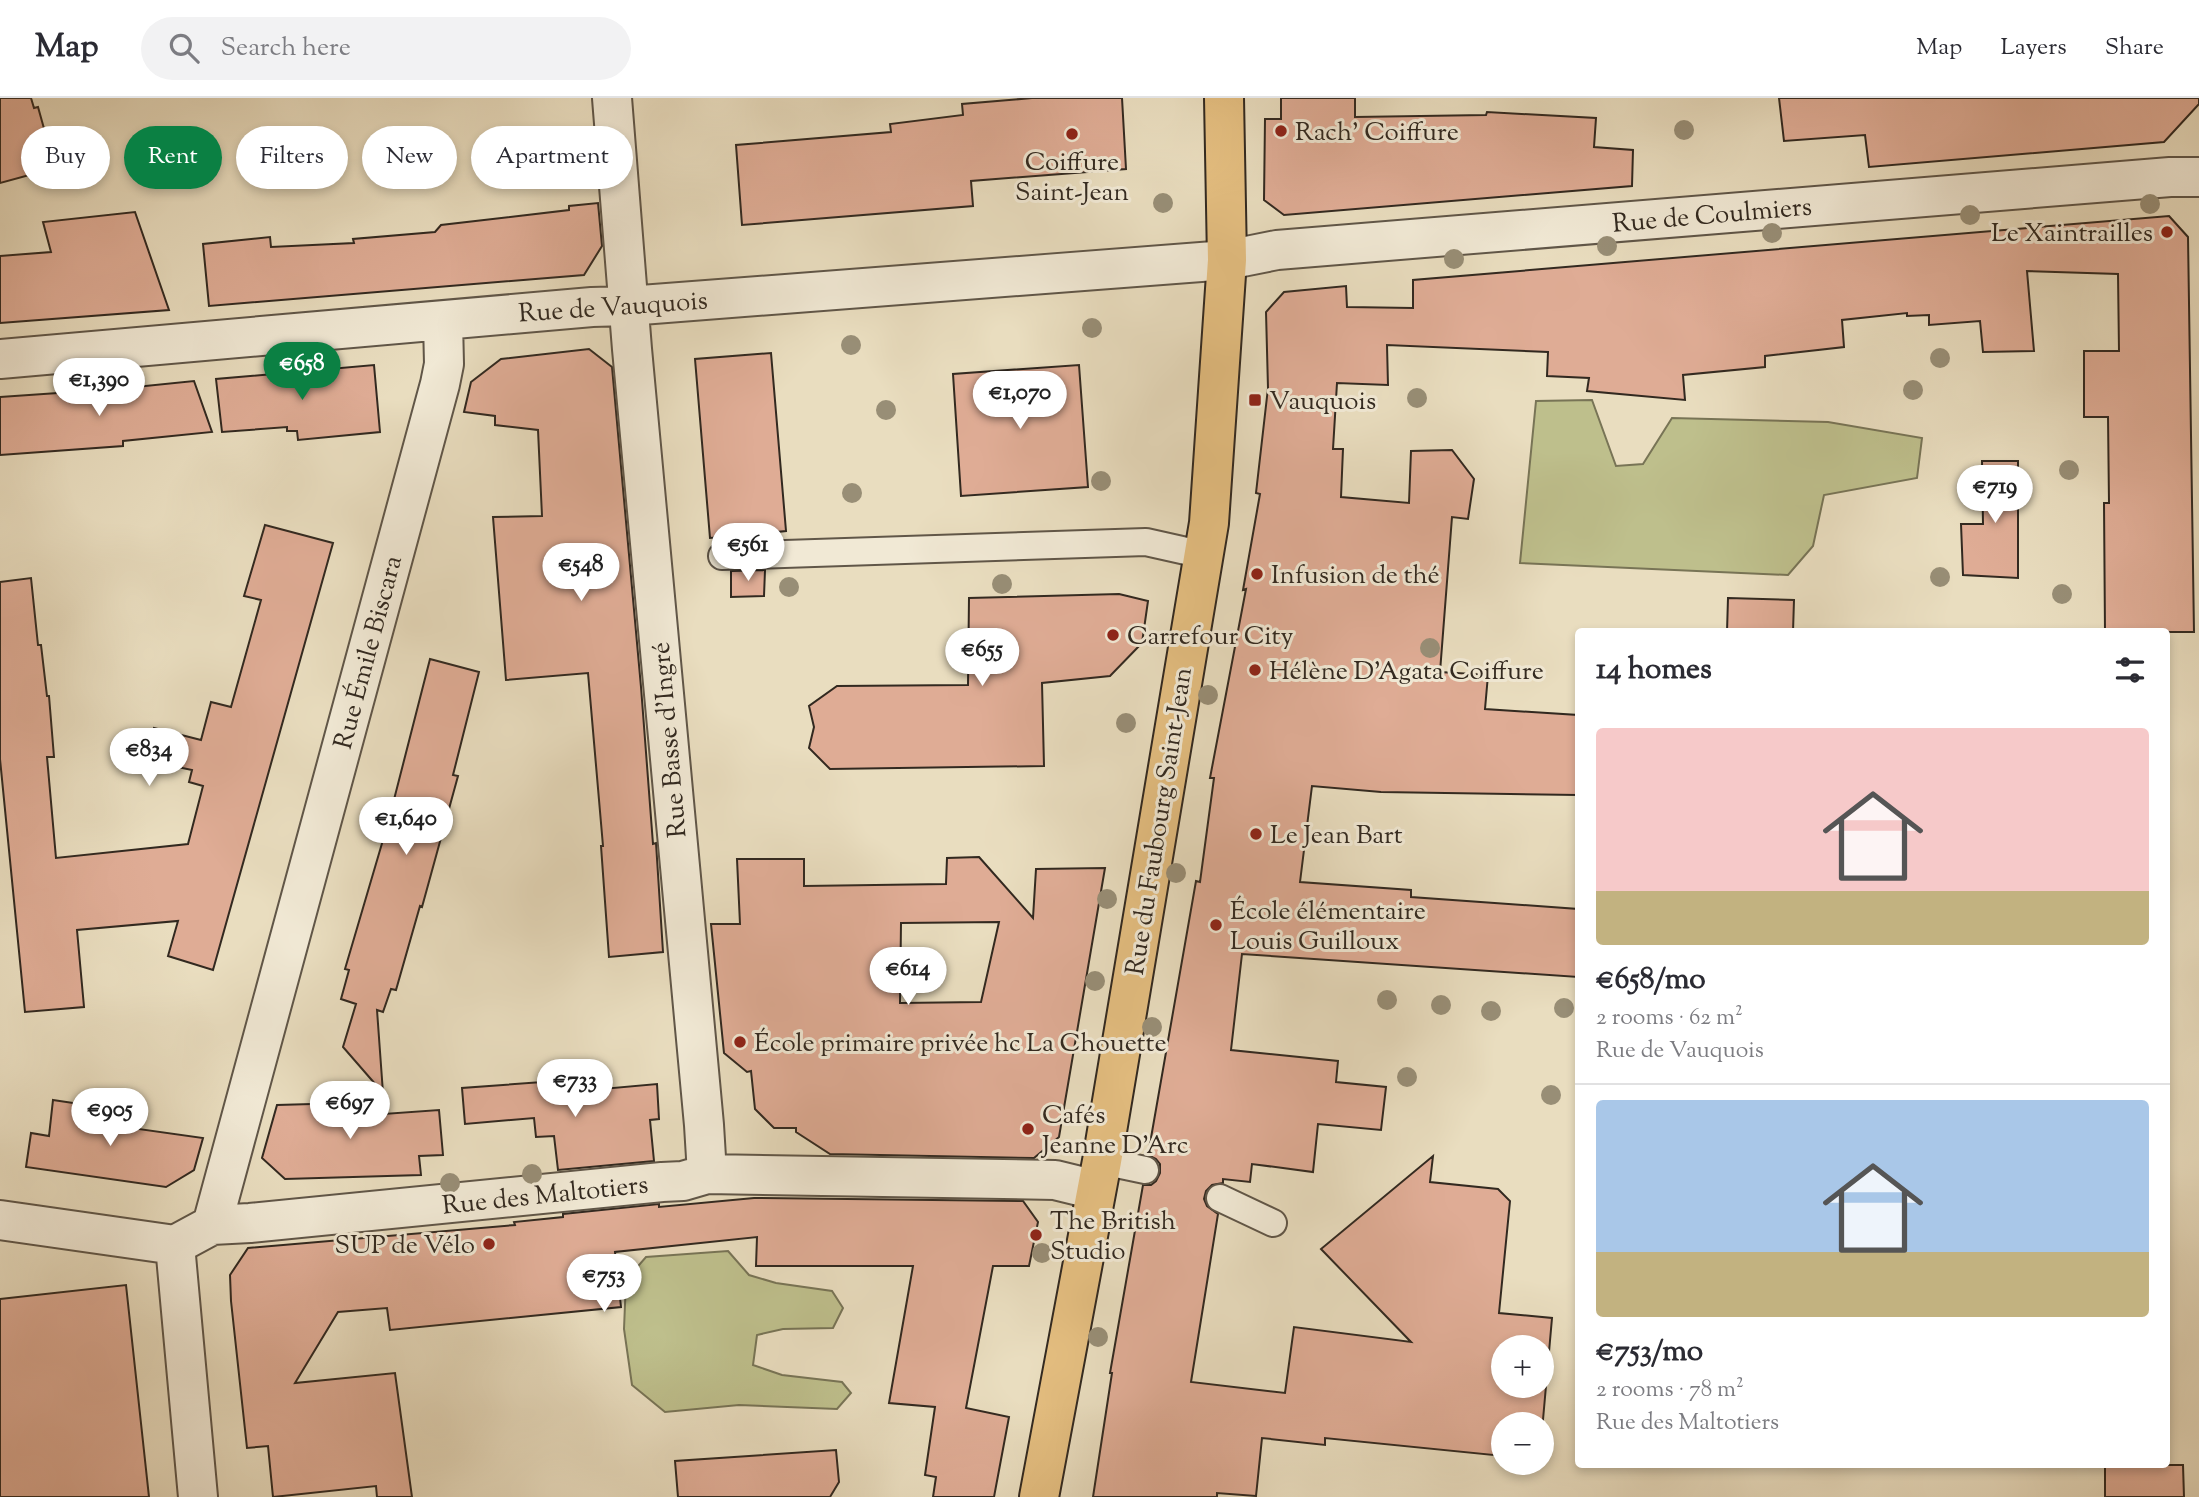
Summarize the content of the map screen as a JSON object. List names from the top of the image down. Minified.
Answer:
{"streets":{"main road":["Rue du Faubourg Saint-Jean"],"street":["Rue de Coulmiers","Rue de Vauquois","Rue Émile Biscara","Rue Basse d'Ingré","Rue des Maltotiers"]},"crossings":[["Rue de Coulmiers","Rue de Vauquois"],["Rue de Coulmiers","Rue du Faubourg Saint-Jean"],["Rue de Vauquois","Rue Émile Biscara"],["Rue de Vauquois","Rue Basse d'Ingré"],["Rue de Vauquois","Rue du Faubourg Saint-Jean"],["Rue Émile Biscara","Rue des Maltotiers"],["Rue Basse d'Ingré","Rue des Maltotiers"],["Rue du Faubourg Saint-Jean","Rue des Maltotiers"]],"places":{"other":["Rach' Coiffure","Coiffure Saint-Jean","Le Xaintrailles","Infusion de thé","Carrefour City","Hélène D'Agata Coiffure","Le Jean Bart","École élémentaire Louis Guilloux","École primaire privée hc La Chouette","Cafés Jeanne D'Arc","The British Studio","SUP de Vélo"],"transit":["Vauquois"]},"page":{"header":"Map","search":"Search here","nav":["Map","Layers","Share"],"chip":["Buy","Rent","Filters","New","Apartment"],"price":["€658","€1,390","€1,070","€719","€561","€548","€655","€834","€1,640","€614","€733","€697","€905","€753"],"heading":"14 homes","list":[{"name":"€658/mo","note":"2 rooms · 62 m² · Rue de Vauquois"},{"name":"€753/mo","note":"2 rooms · 78 m² · Rue des Maltotiers"}],"map_buttons":["+","−"]}}
